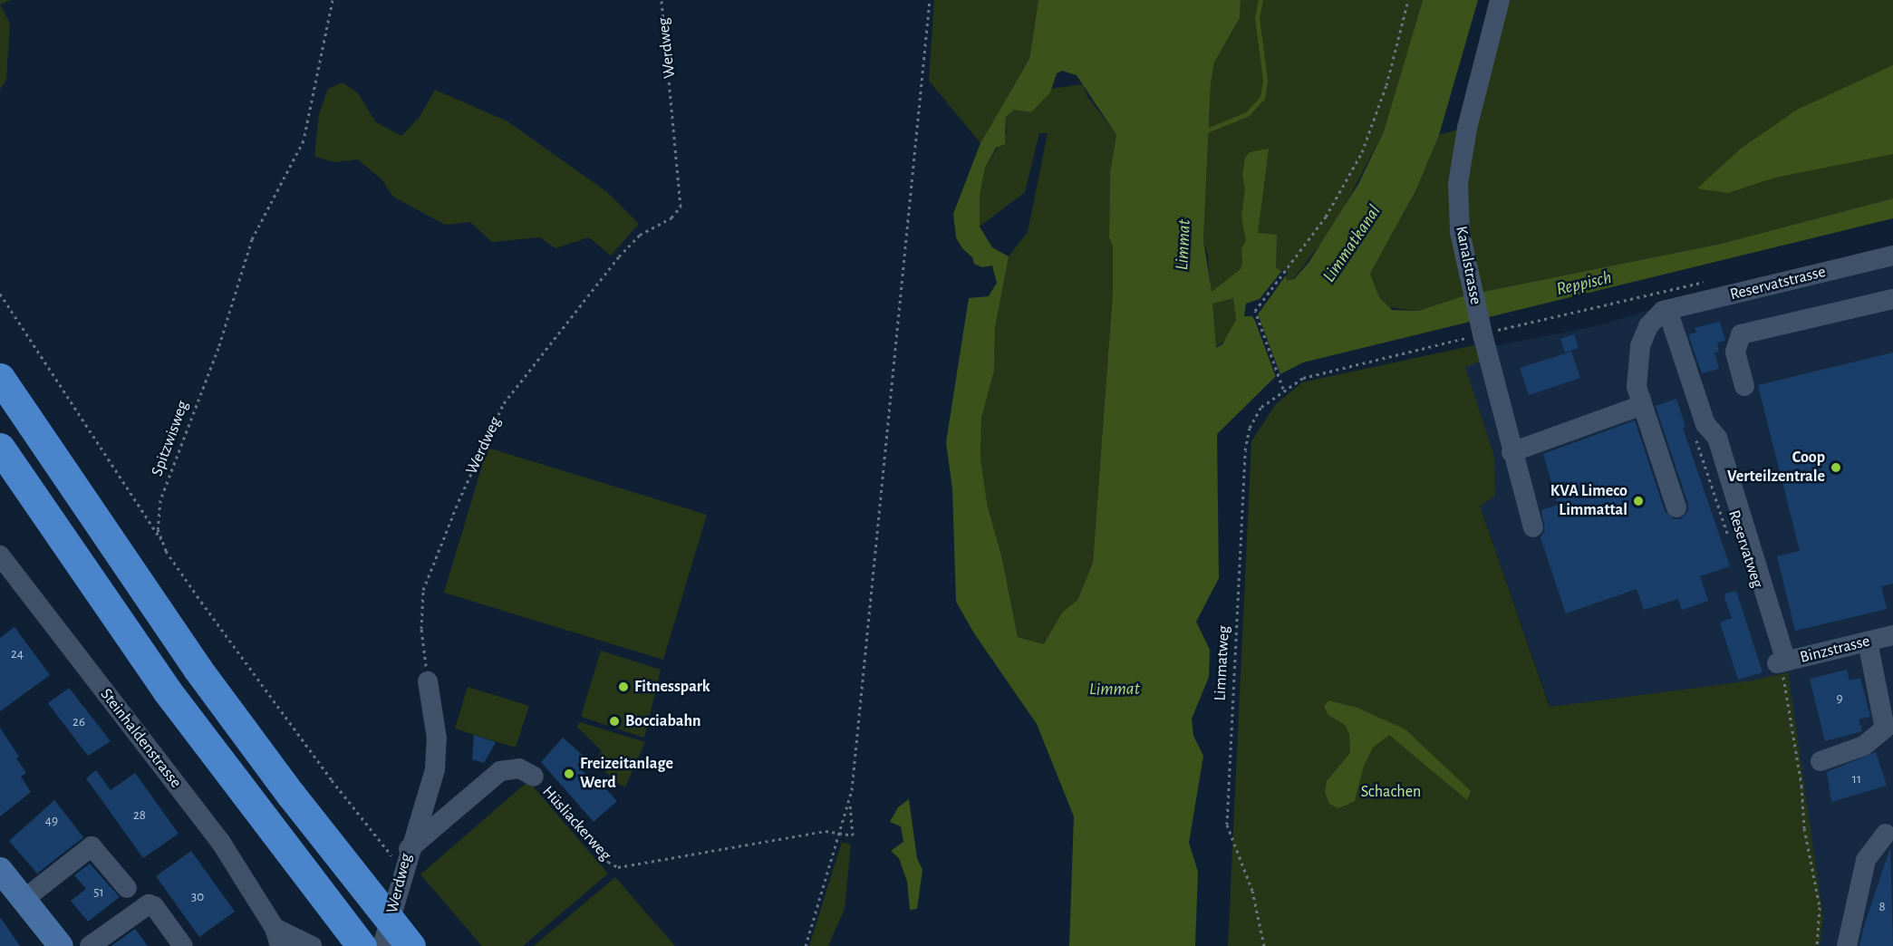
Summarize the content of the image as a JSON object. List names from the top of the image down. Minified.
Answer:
{"streets":{"street":["Werdweg","Kanalstrasse","Reservatstrasse","Binzstrasse","Steinhaldenstrasse","Hüsliackerweg"],"path":["Spitzwisweg","Reservatweg","Limmatweg"]},"crossings":[["Werdweg","Hüsliackerweg"],["Kanalstrasse","Limmatweg"]],"water":["Limmatkanal","Limmat","Reppisch"],"parks":["Schachen"],"places":["Coop Verteilzentrale","KVA Limeco Limmattal","Fitnesspark","Bocciabahn","Freizeitanlage Werd"],"house_numbers":["24","9","26","11","28","49","51","30","8"]}
